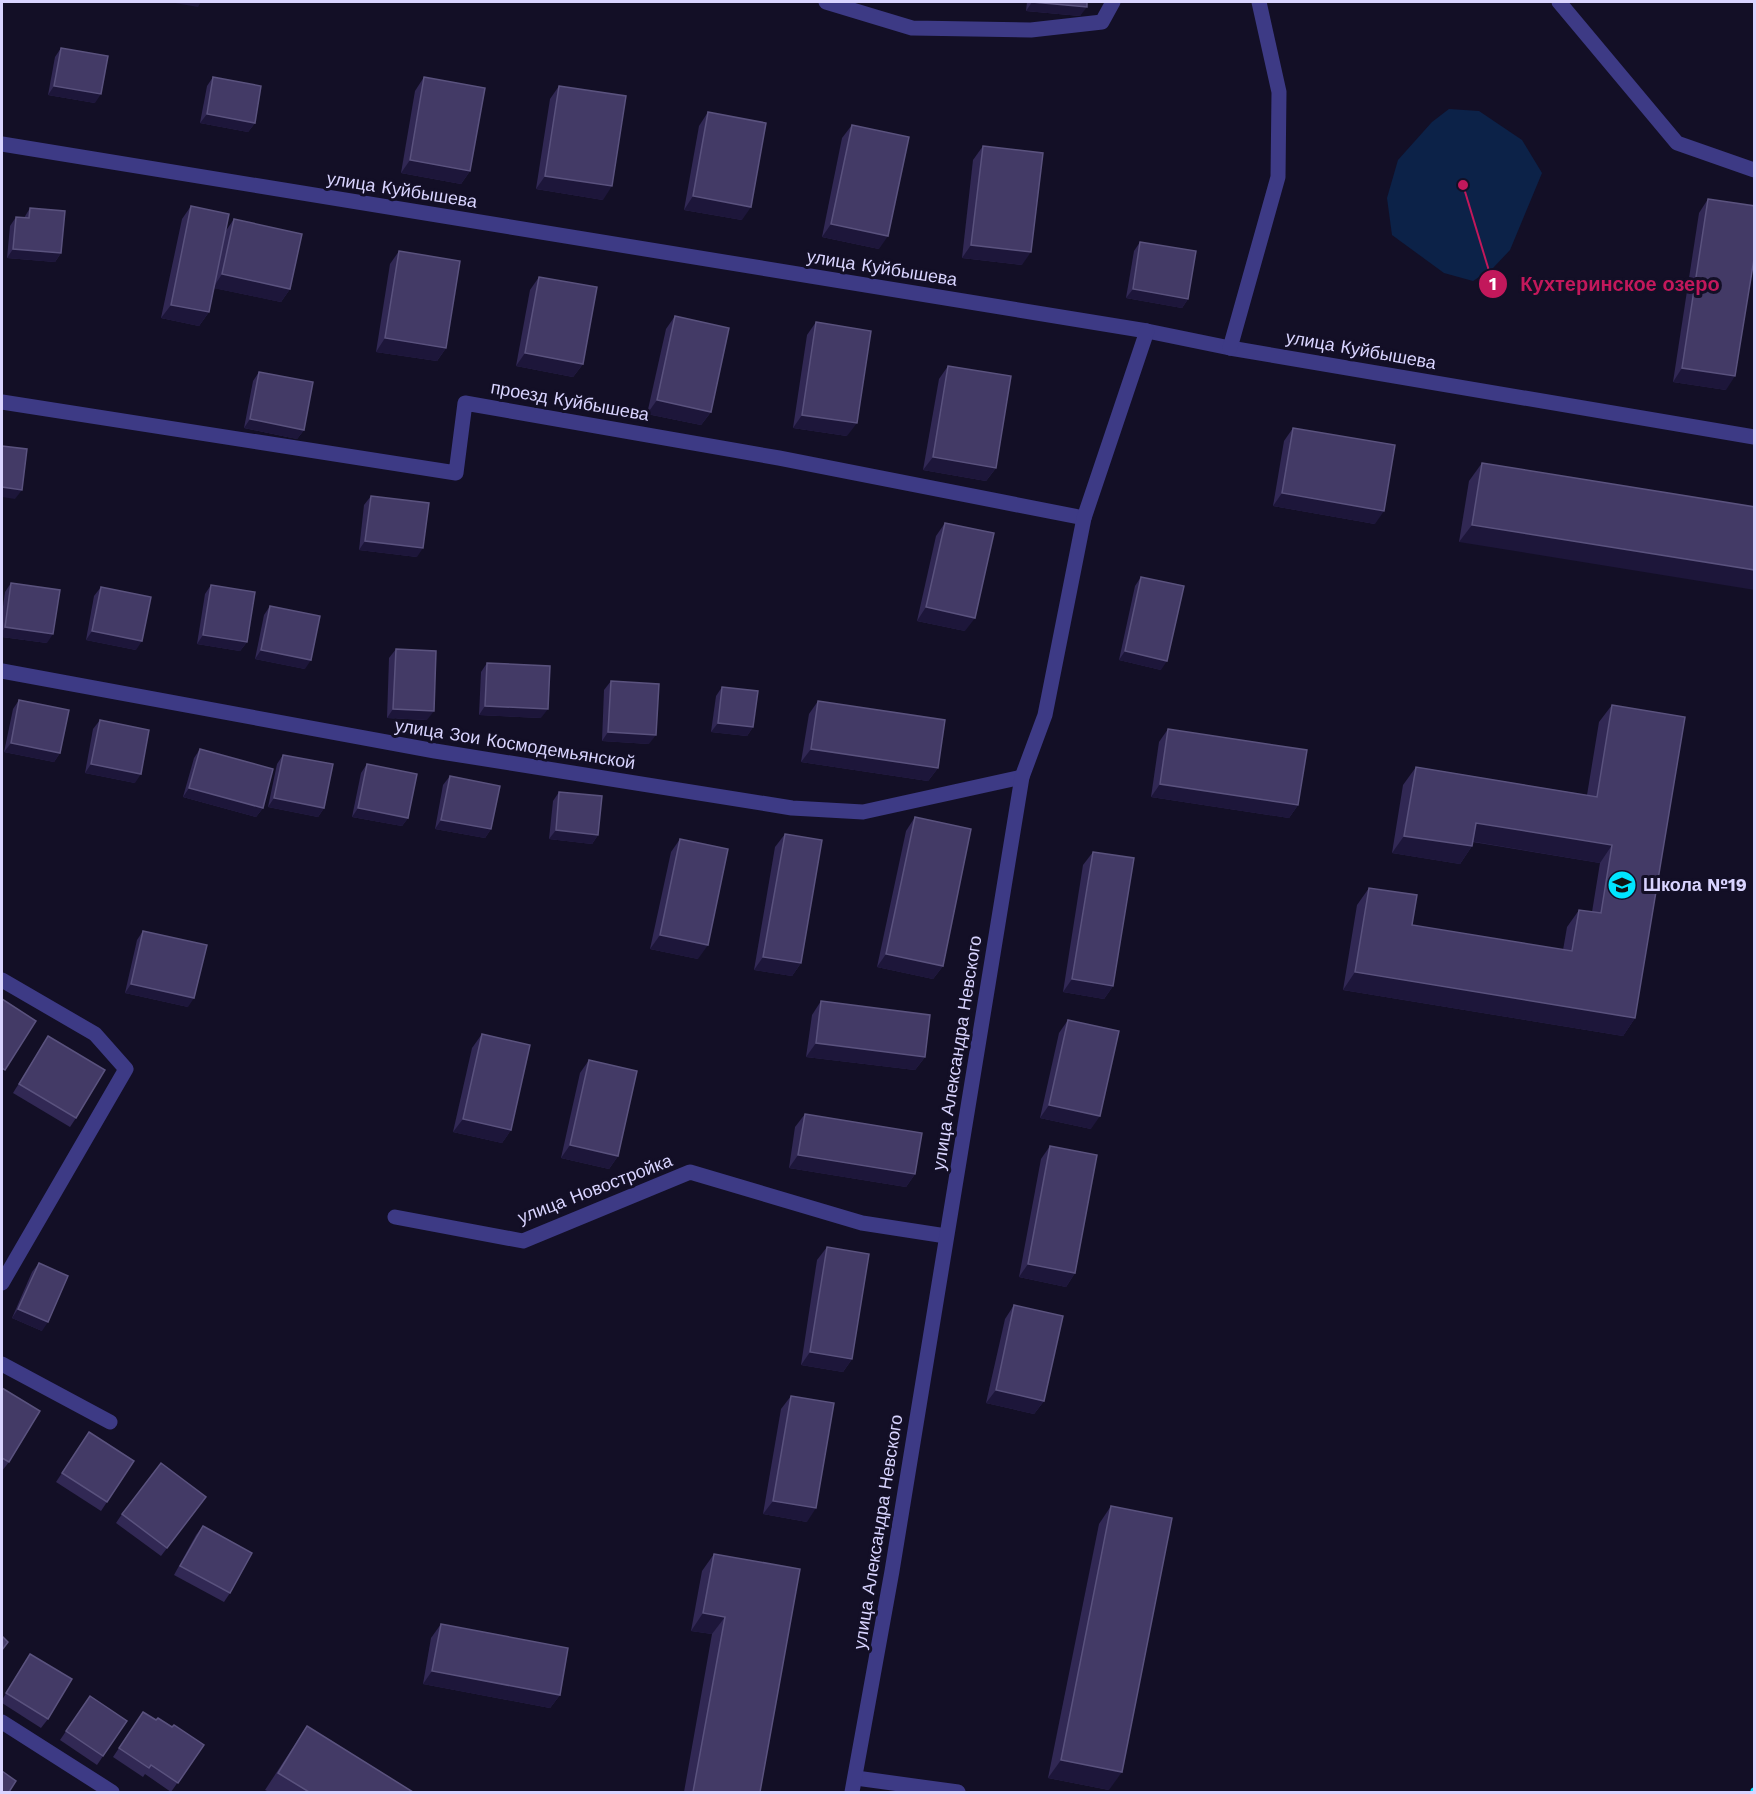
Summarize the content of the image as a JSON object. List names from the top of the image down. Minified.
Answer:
{"streets":{"street":["улица Куйбышева","проезд Куйбышева","улица Зои Космодемьянской","улица Александра Невского","улица Новостройка"]},"crossings":[["улица Куйбышева","улица Александра Невского"],["проезд Куйбышева","улица Александра Невского"],["улица Зои Космодемьянской","улица Александра Невского"],["улица Александра Невского","улица Новостройка"]],"places":{"other":["Кухтеринское озеро"],"school or university":["Школа №19"]}}
